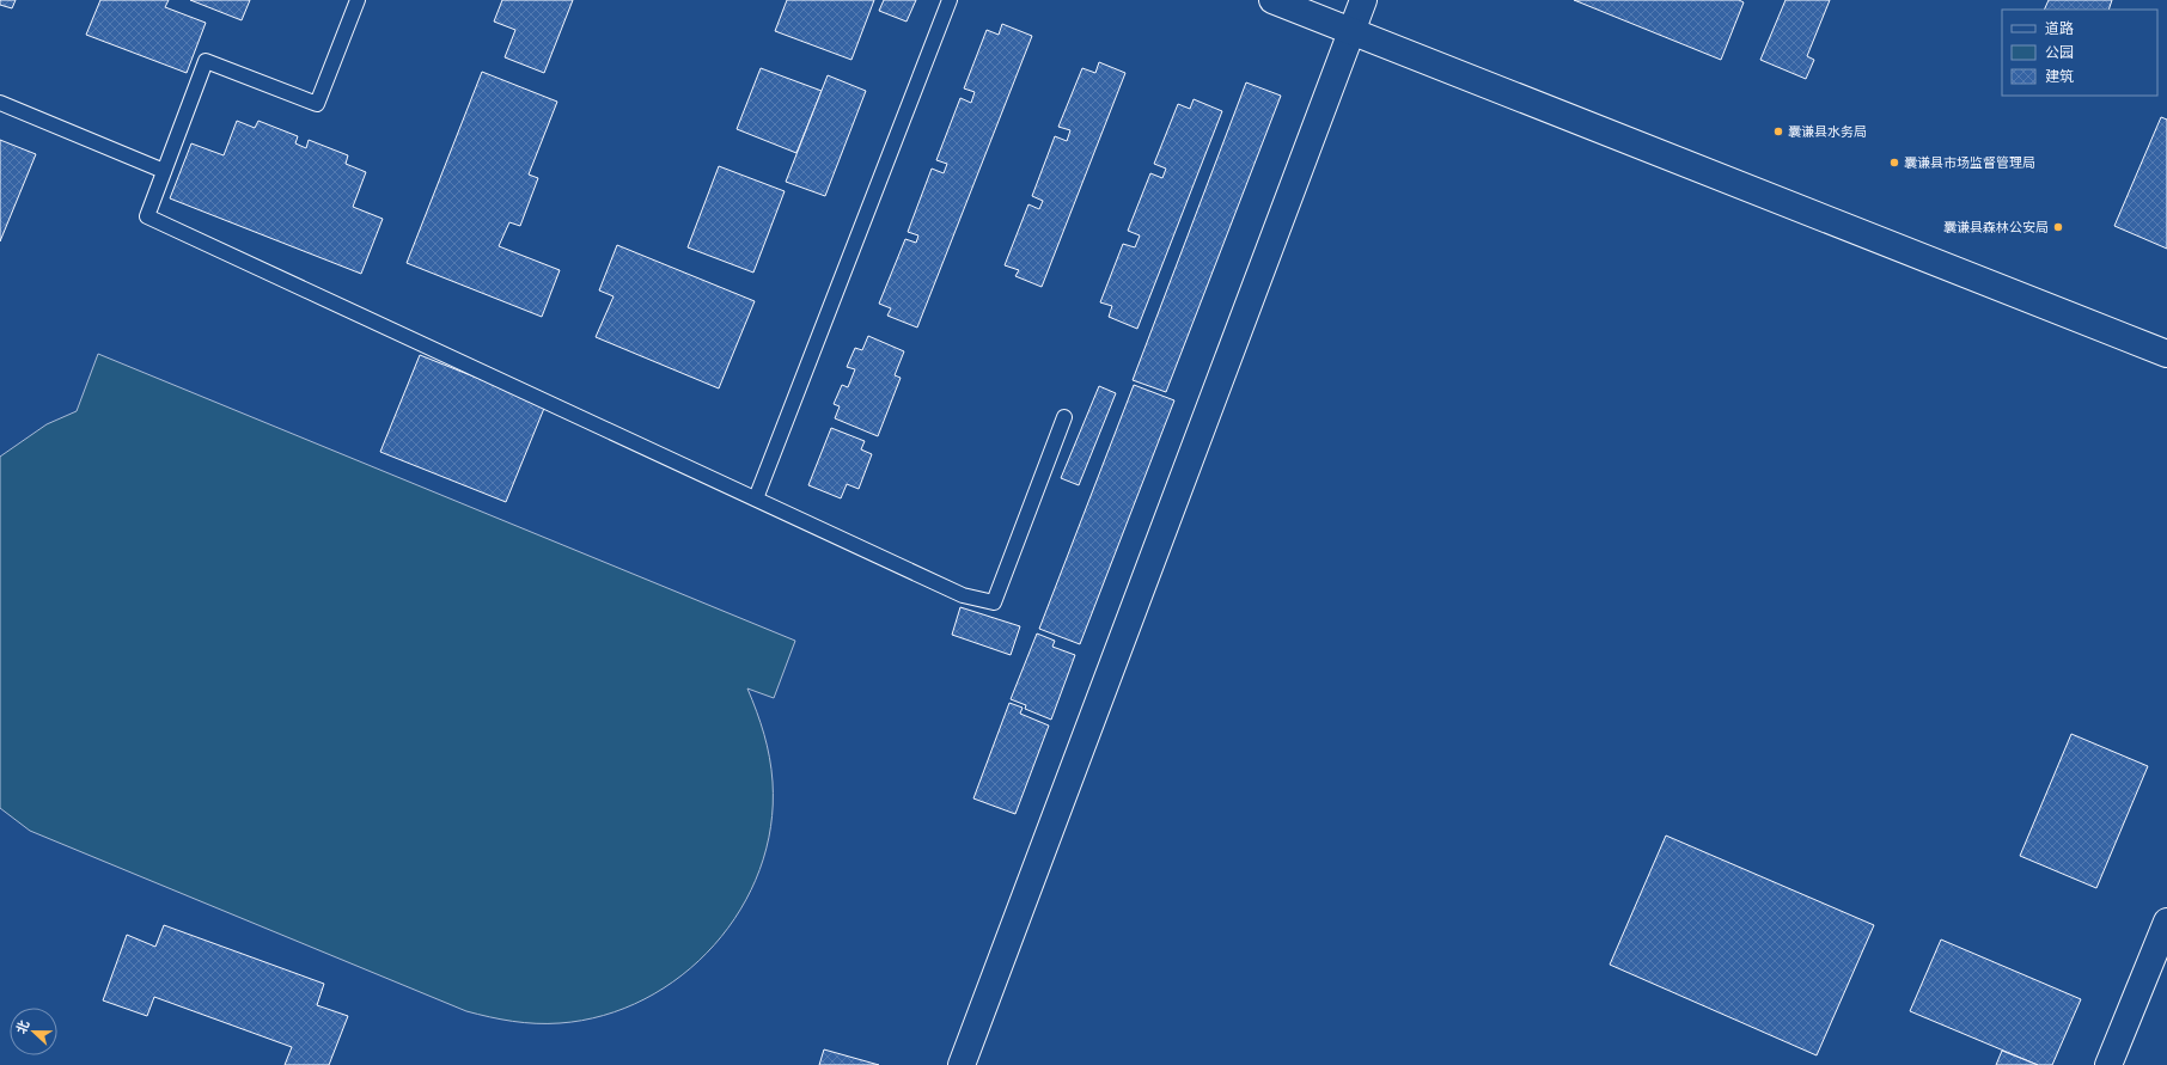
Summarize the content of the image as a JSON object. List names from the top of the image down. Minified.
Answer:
{"places":["囊谦县水务局","囊谦县市场监督管理局","囊谦县森林公安局"],"legend":["道路","公园","建筑"],"north":"left"}
